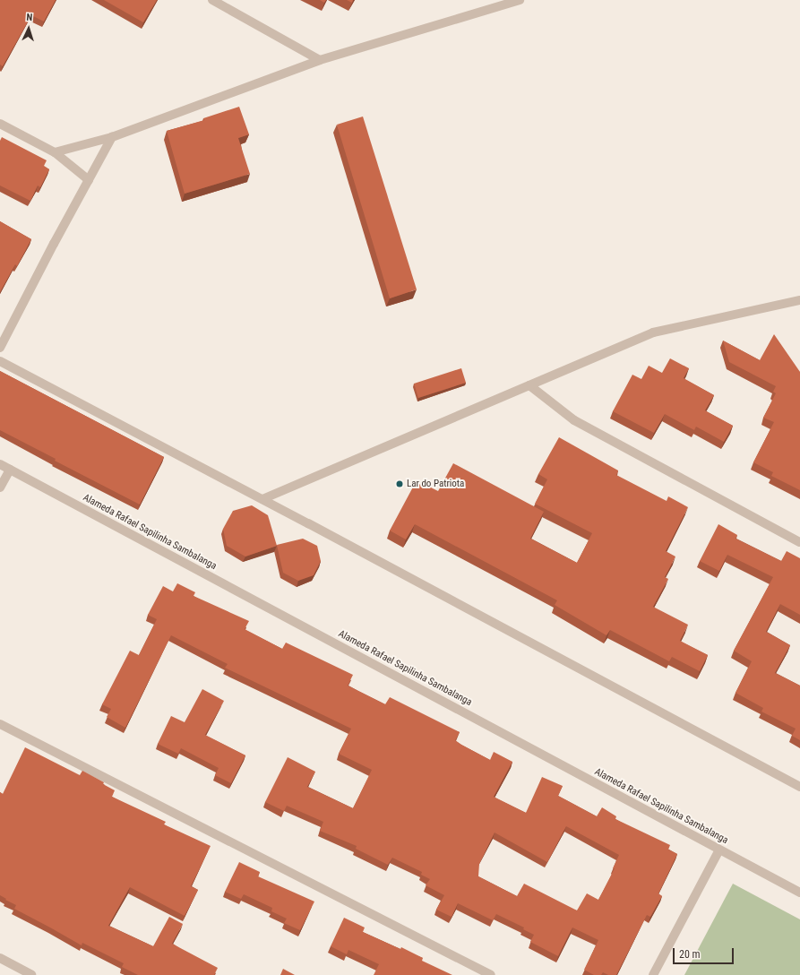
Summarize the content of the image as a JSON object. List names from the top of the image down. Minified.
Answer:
{"streets":{"street":["Alameda Rafael Sapilinha Sambalanga"]},"places":["Lar do Patriota"],"scale_bar":"20 m","north":"top"}
